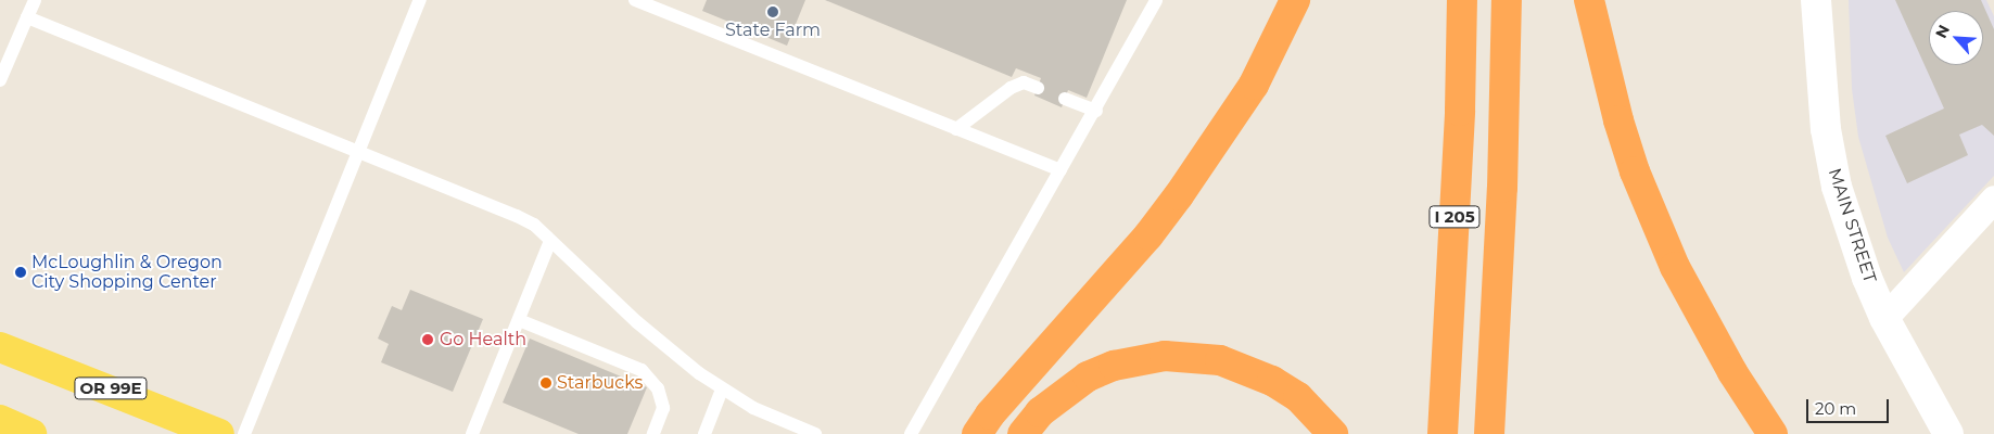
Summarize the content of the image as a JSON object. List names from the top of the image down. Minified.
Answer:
{"streets":{"highway":["I 205"],"main road":["OR 99E"],"street":["MAIN STREET"]},"places":["State Farm","McLoughlin & Oregon City Shopping Center","Go Health","Starbucks"],"scale_bar":"20 m","north":"top left"}
